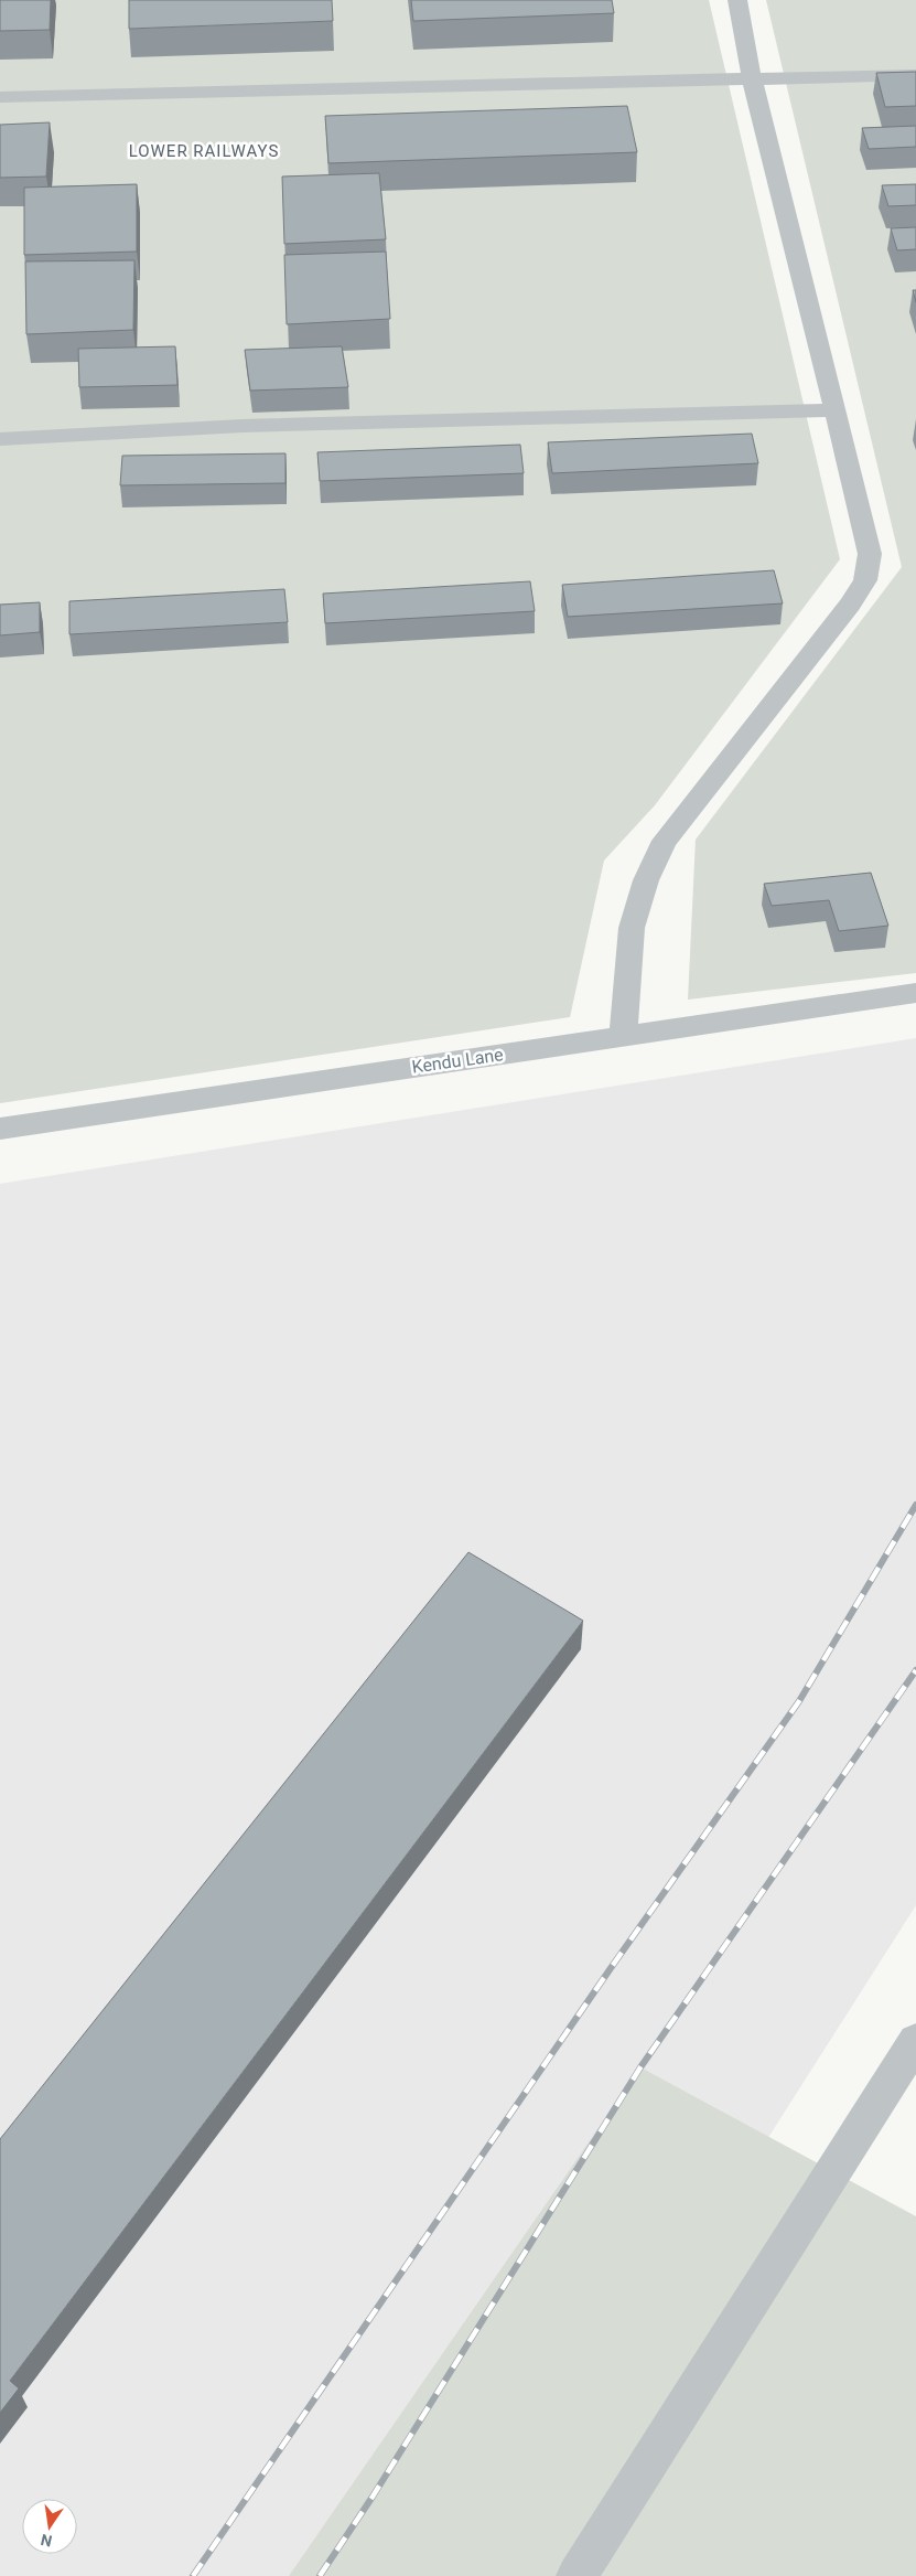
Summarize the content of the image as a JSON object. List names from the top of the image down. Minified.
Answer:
{"streets":{"street":["Kendu Lane"]},"districts":["LOWER RAILWAYS"],"north":"bottom"}
